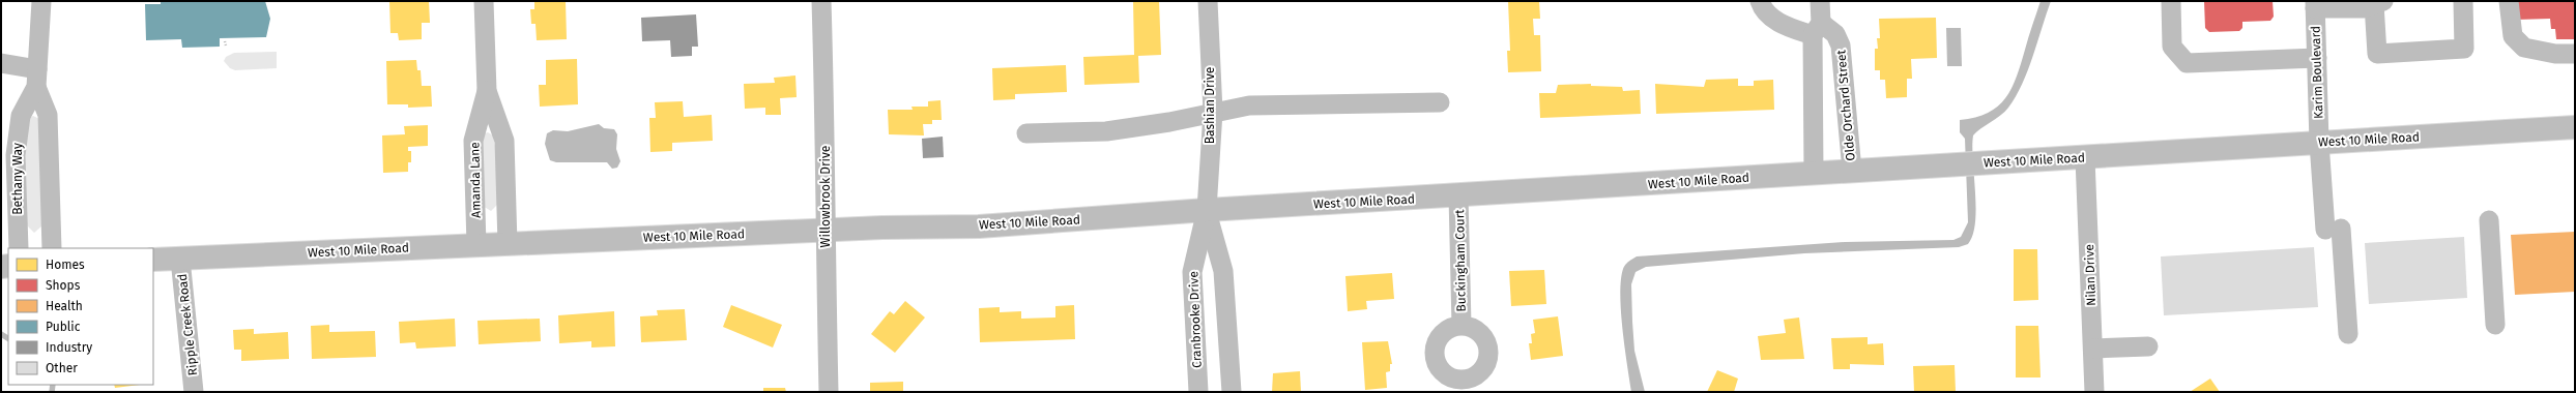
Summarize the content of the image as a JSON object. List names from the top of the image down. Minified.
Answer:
{"streets":{"main road":["West 10 Mile Road"],"street":["Karim Boulevard","Bashian Drive","Olde Orchard Street","Bethany Way","Amanda Lane","Willowbrook Drive","Buckingham Court","Nilan Drive","Cranbrooke Drive","Ripple Creek Road"]},"crossings":[["Karim Boulevard","West 10 Mile Road"],["Bashian Drive","West 10 Mile Road"],["Bashian Drive","Cranbrooke Drive"],["Olde Orchard Street","West 10 Mile Road"],["West 10 Mile Road","Amanda Lane"],["West 10 Mile Road","Willowbrook Drive"],["West 10 Mile Road","Buckingham Court"],["West 10 Mile Road","Nilan Drive"],["West 10 Mile Road","Cranbrooke Drive"],["West 10 Mile Road","Ripple Creek Road"]],"legend":["Homes","Shops","Health","Public","Industry","Other"]}
